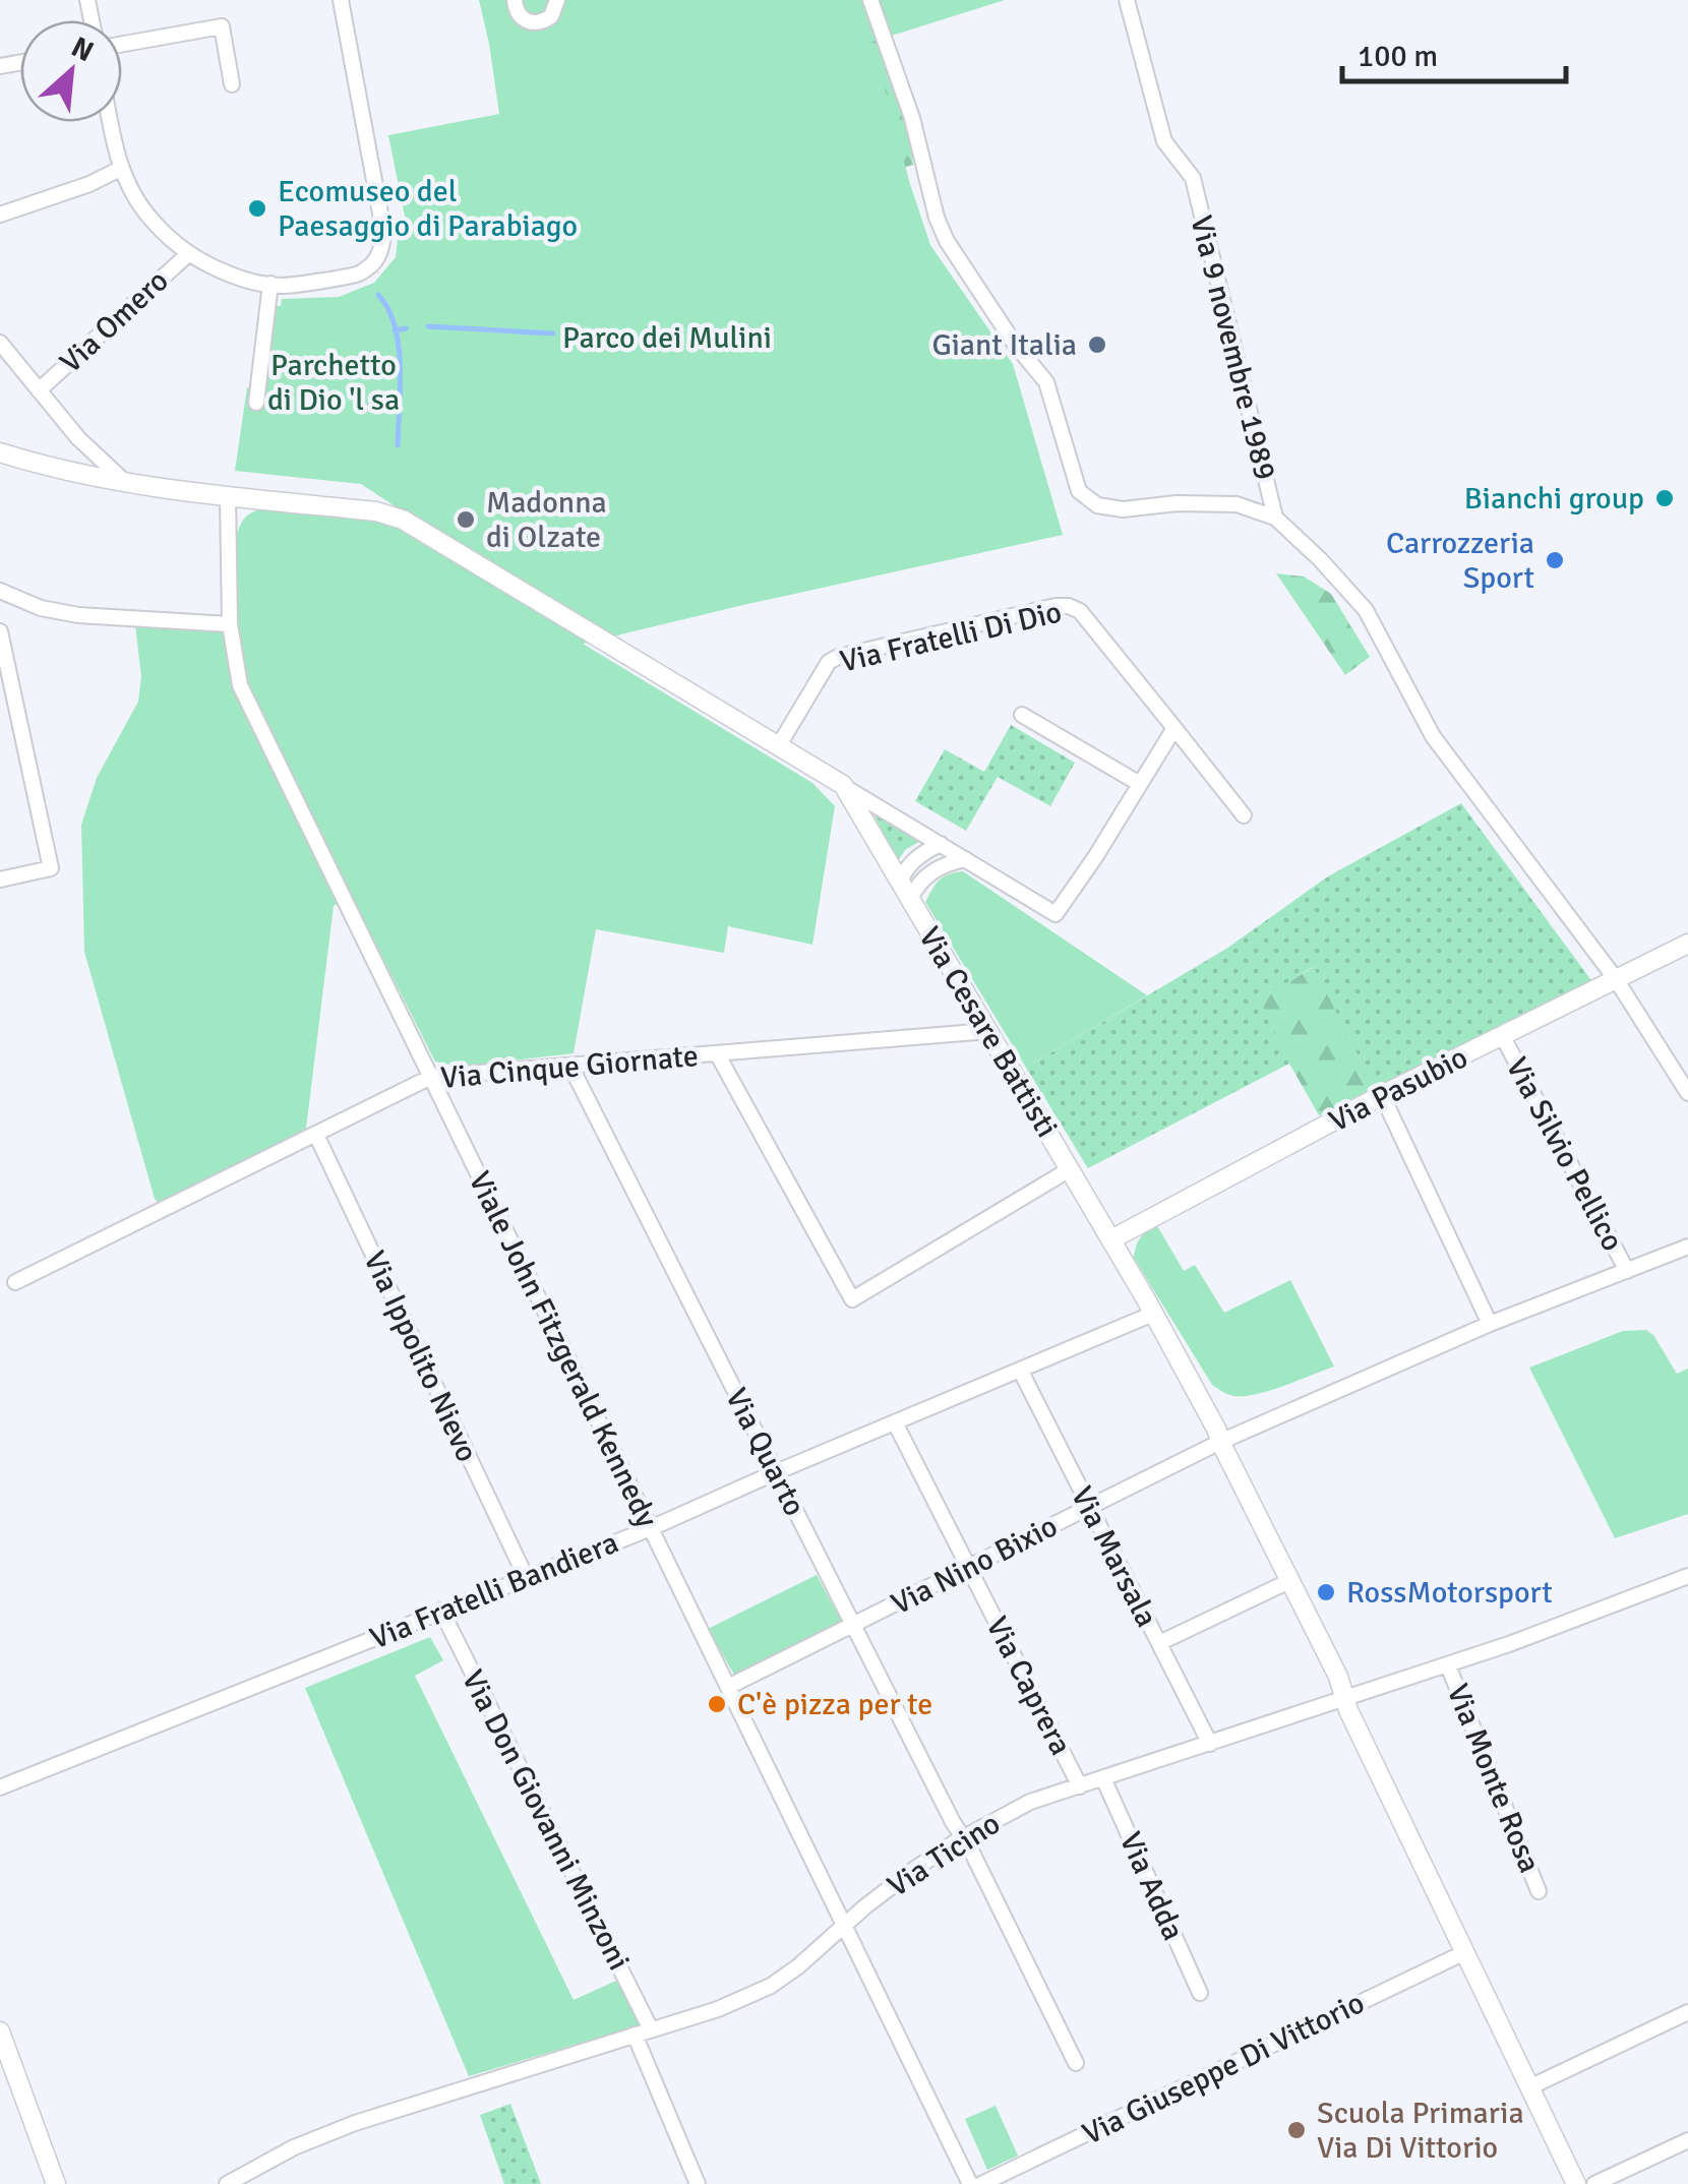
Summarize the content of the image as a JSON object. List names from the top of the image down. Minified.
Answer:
{"streets":{"street":["Via Omero","Via 9 novembre 1989","Via Fratelli Di Dio","Via Cesare Battisti","Via Cinque Giornate","Via Pasubio","Via Silvio Pellico","Viale John Fitzgerald Kennedy","Via Ippolito Nievo","Via Quarto","Via Marsala","Via Nino Bixio","Via Fratelli Bandiera","Via Caprera","Via Monte Rosa","Via Don Giovanni Minzoni","Via Ticino","Via Adda","Via Giuseppe Di Vittorio"]},"crossings":[["Via Fratelli Di Dio","Via Cesare Battisti"],["Via Cesare Battisti","Via Cinque Giornate"],["Via Cesare Battisti","Via Pasubio"],["Via Cesare Battisti","Viale John Fitzgerald Kennedy"],["Via Cesare Battisti","Via Nino Bixio"],["Via Cesare Battisti","Via Fratelli Bandiera"],["Via Cesare Battisti","Via Ticino"],["Via Cesare Battisti","Via Giuseppe Di Vittorio"],["Via Cinque Giornate","Viale John Fitzgerald Kennedy"],["Via Cinque Giornate","Via Ippolito Nievo"],["Via Cinque Giornate","Via Quarto"],["Via Pasubio","Via Silvio Pellico"],["Viale John Fitzgerald Kennedy","Via Nino Bixio"],["Viale John Fitzgerald Kennedy","Via Fratelli Bandiera"],["Viale John Fitzgerald Kennedy","Via Ticino"],["Via Ippolito Nievo","Via Fratelli Bandiera"],["Via Quarto","Via Nino Bixio"],["Via Quarto","Via Fratelli Bandiera"],["Via Quarto","Via Ticino"],["Via Marsala","Via Nino Bixio"],["Via Marsala","Via Fratelli Bandiera"],["Via Marsala","Via Ticino"],["Via Nino Bixio","Via Caprera"],["Via Fratelli Bandiera","Via Caprera"],["Via Fratelli Bandiera","Via Don Giovanni Minzoni"],["Via Caprera","Via Ticino"],["Via Monte Rosa","Via Ticino"],["Via Don Giovanni Minzoni","Via Ticino"],["Via Ticino","Via Adda"]],"parks":["Parco dei Mulini","Parchetto di Dio 'l sa"],"places":["Ecomuseo del Paesaggio di Parabiago","Giant Italia","Bianchi group","Madonna di Olzate","Carrozzeria Sport","RossMotorsport","C'è pizza per te","Scuola Primaria Via Di Vittorio"],"scale_bar":"100 m","north":"top right"}
